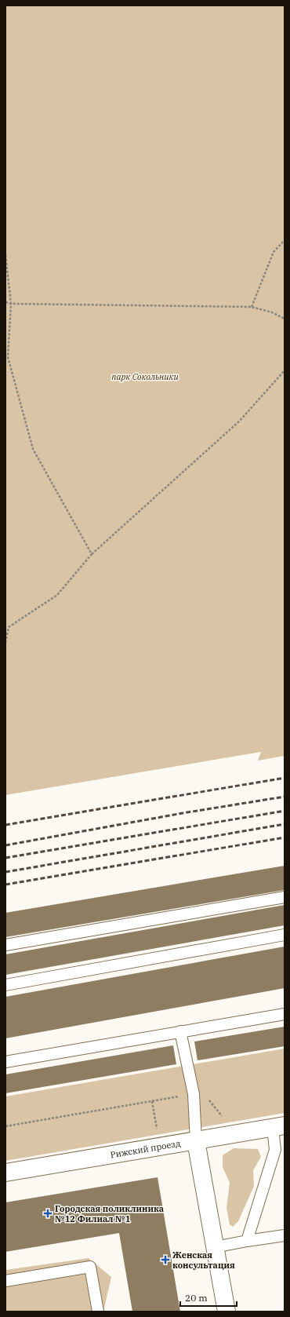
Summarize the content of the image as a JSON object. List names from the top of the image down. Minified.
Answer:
{"streets":{"street":["Рижский проезд"]},"parks":["парк Сокольники"],"places":{"health":["Городская поликлиника №12 Филиал №1","Женская консультация"]},"scale_bar":"20 m"}
